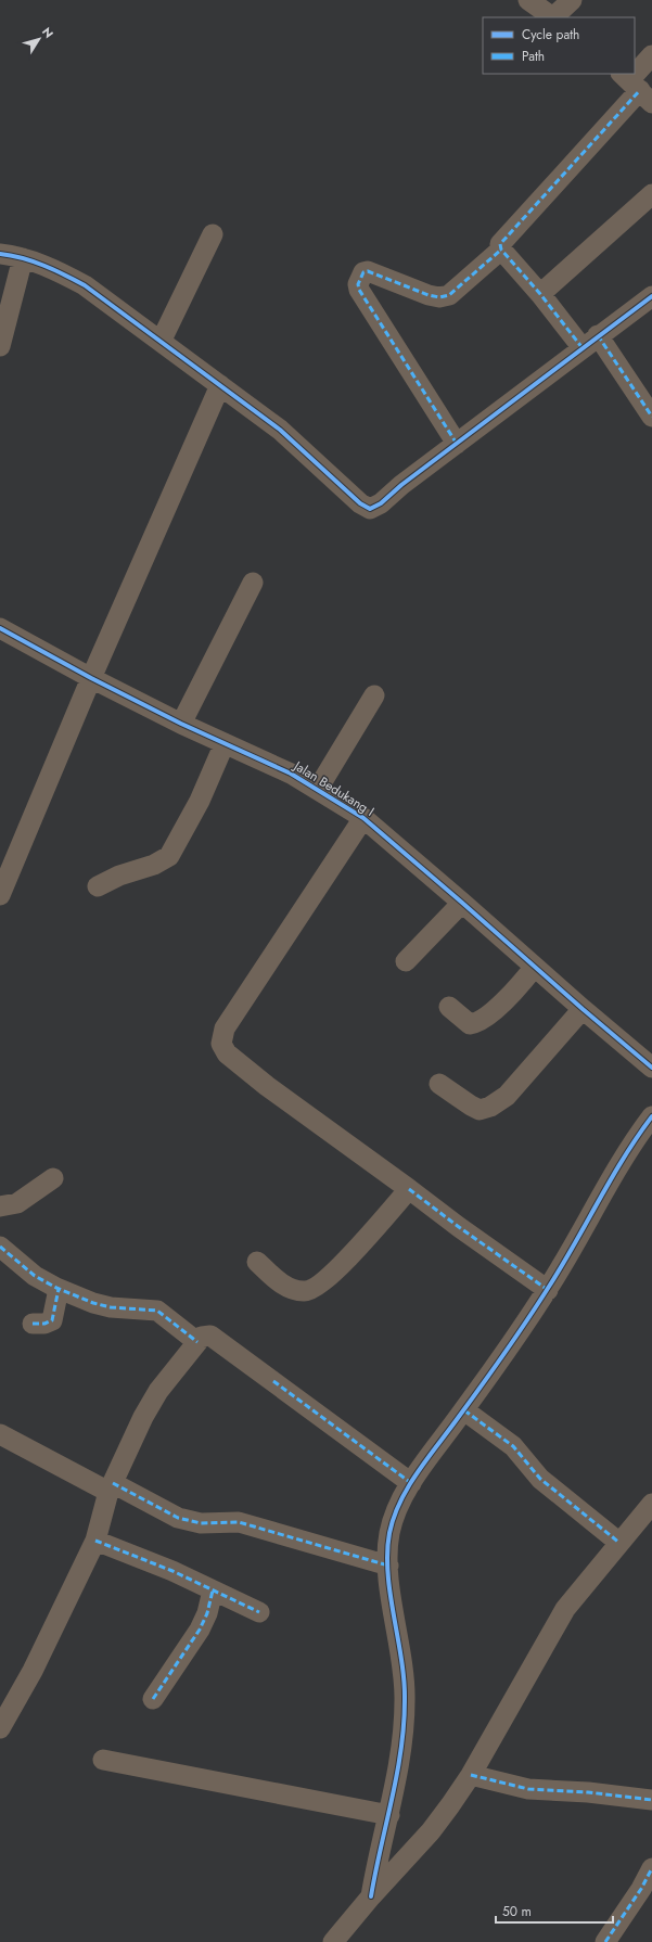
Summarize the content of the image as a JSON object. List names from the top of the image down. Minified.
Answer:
{"streets":{"street":["Jalan Bedukang I"]},"legend":["Cycle path","Path"],"scale_bar":"50 m","north":"top right"}
